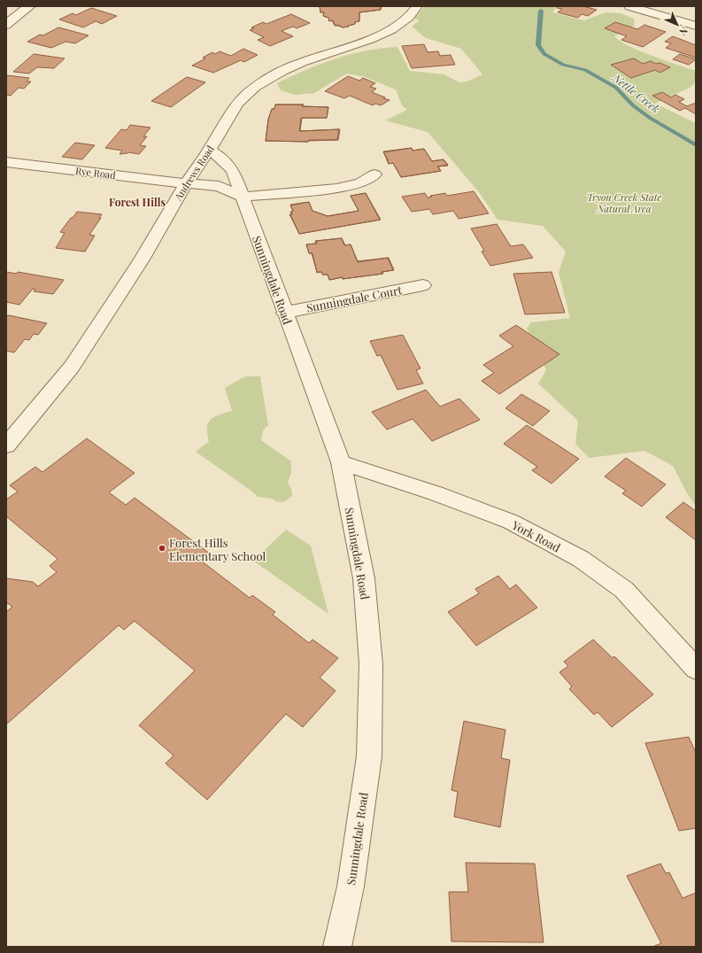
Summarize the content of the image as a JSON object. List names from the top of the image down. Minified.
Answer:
{"streets":{"street":["Rye Road","Andrews Road","Sunningdale Road","Sunningdale Court","York Road"]},"crossings":[["Rye Road","Andrews Road"],["Andrews Road","Sunningdale Road"],["Sunningdale Road","Sunningdale Court"],["Sunningdale Road","York Road"]],"districts":["Forest Hills"],"water":["Nettle Creek"],"parks":["Tryon Creek State Natural Area"],"places":["Forest Hills Elementary School"],"north":"bottom right"}
